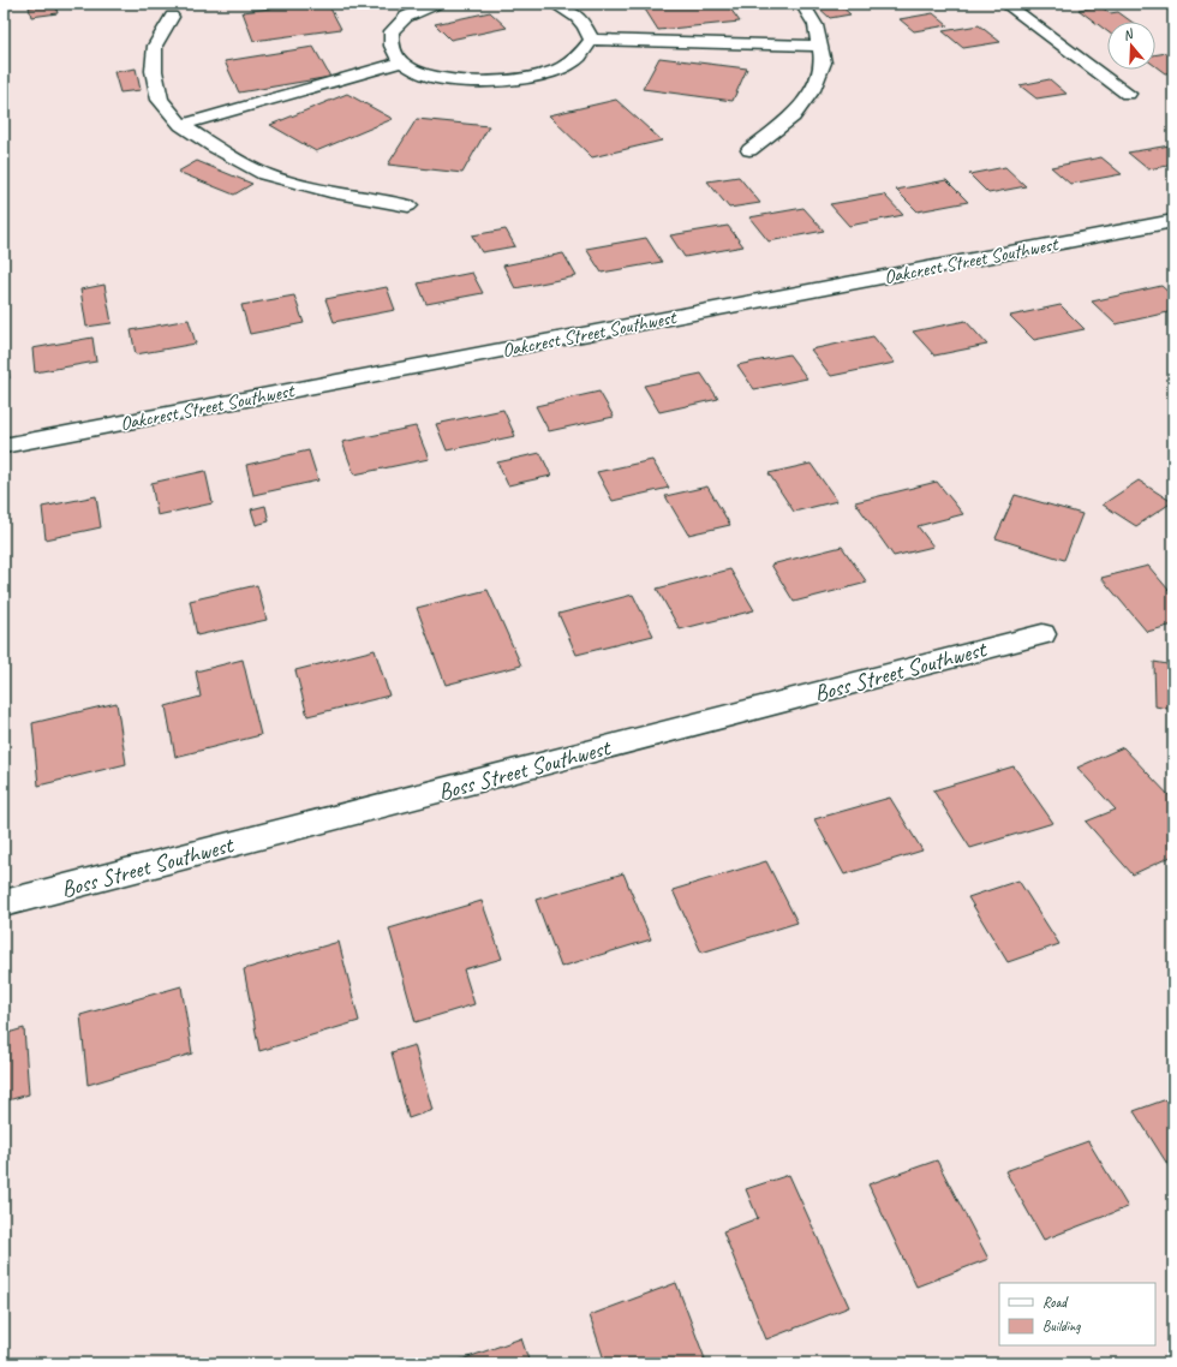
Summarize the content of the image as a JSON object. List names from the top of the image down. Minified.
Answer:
{"streets":{"street":["Oakcrest Street Southwest","Boss Street Southwest"]},"legend":["Road","Building"],"north":"top"}
